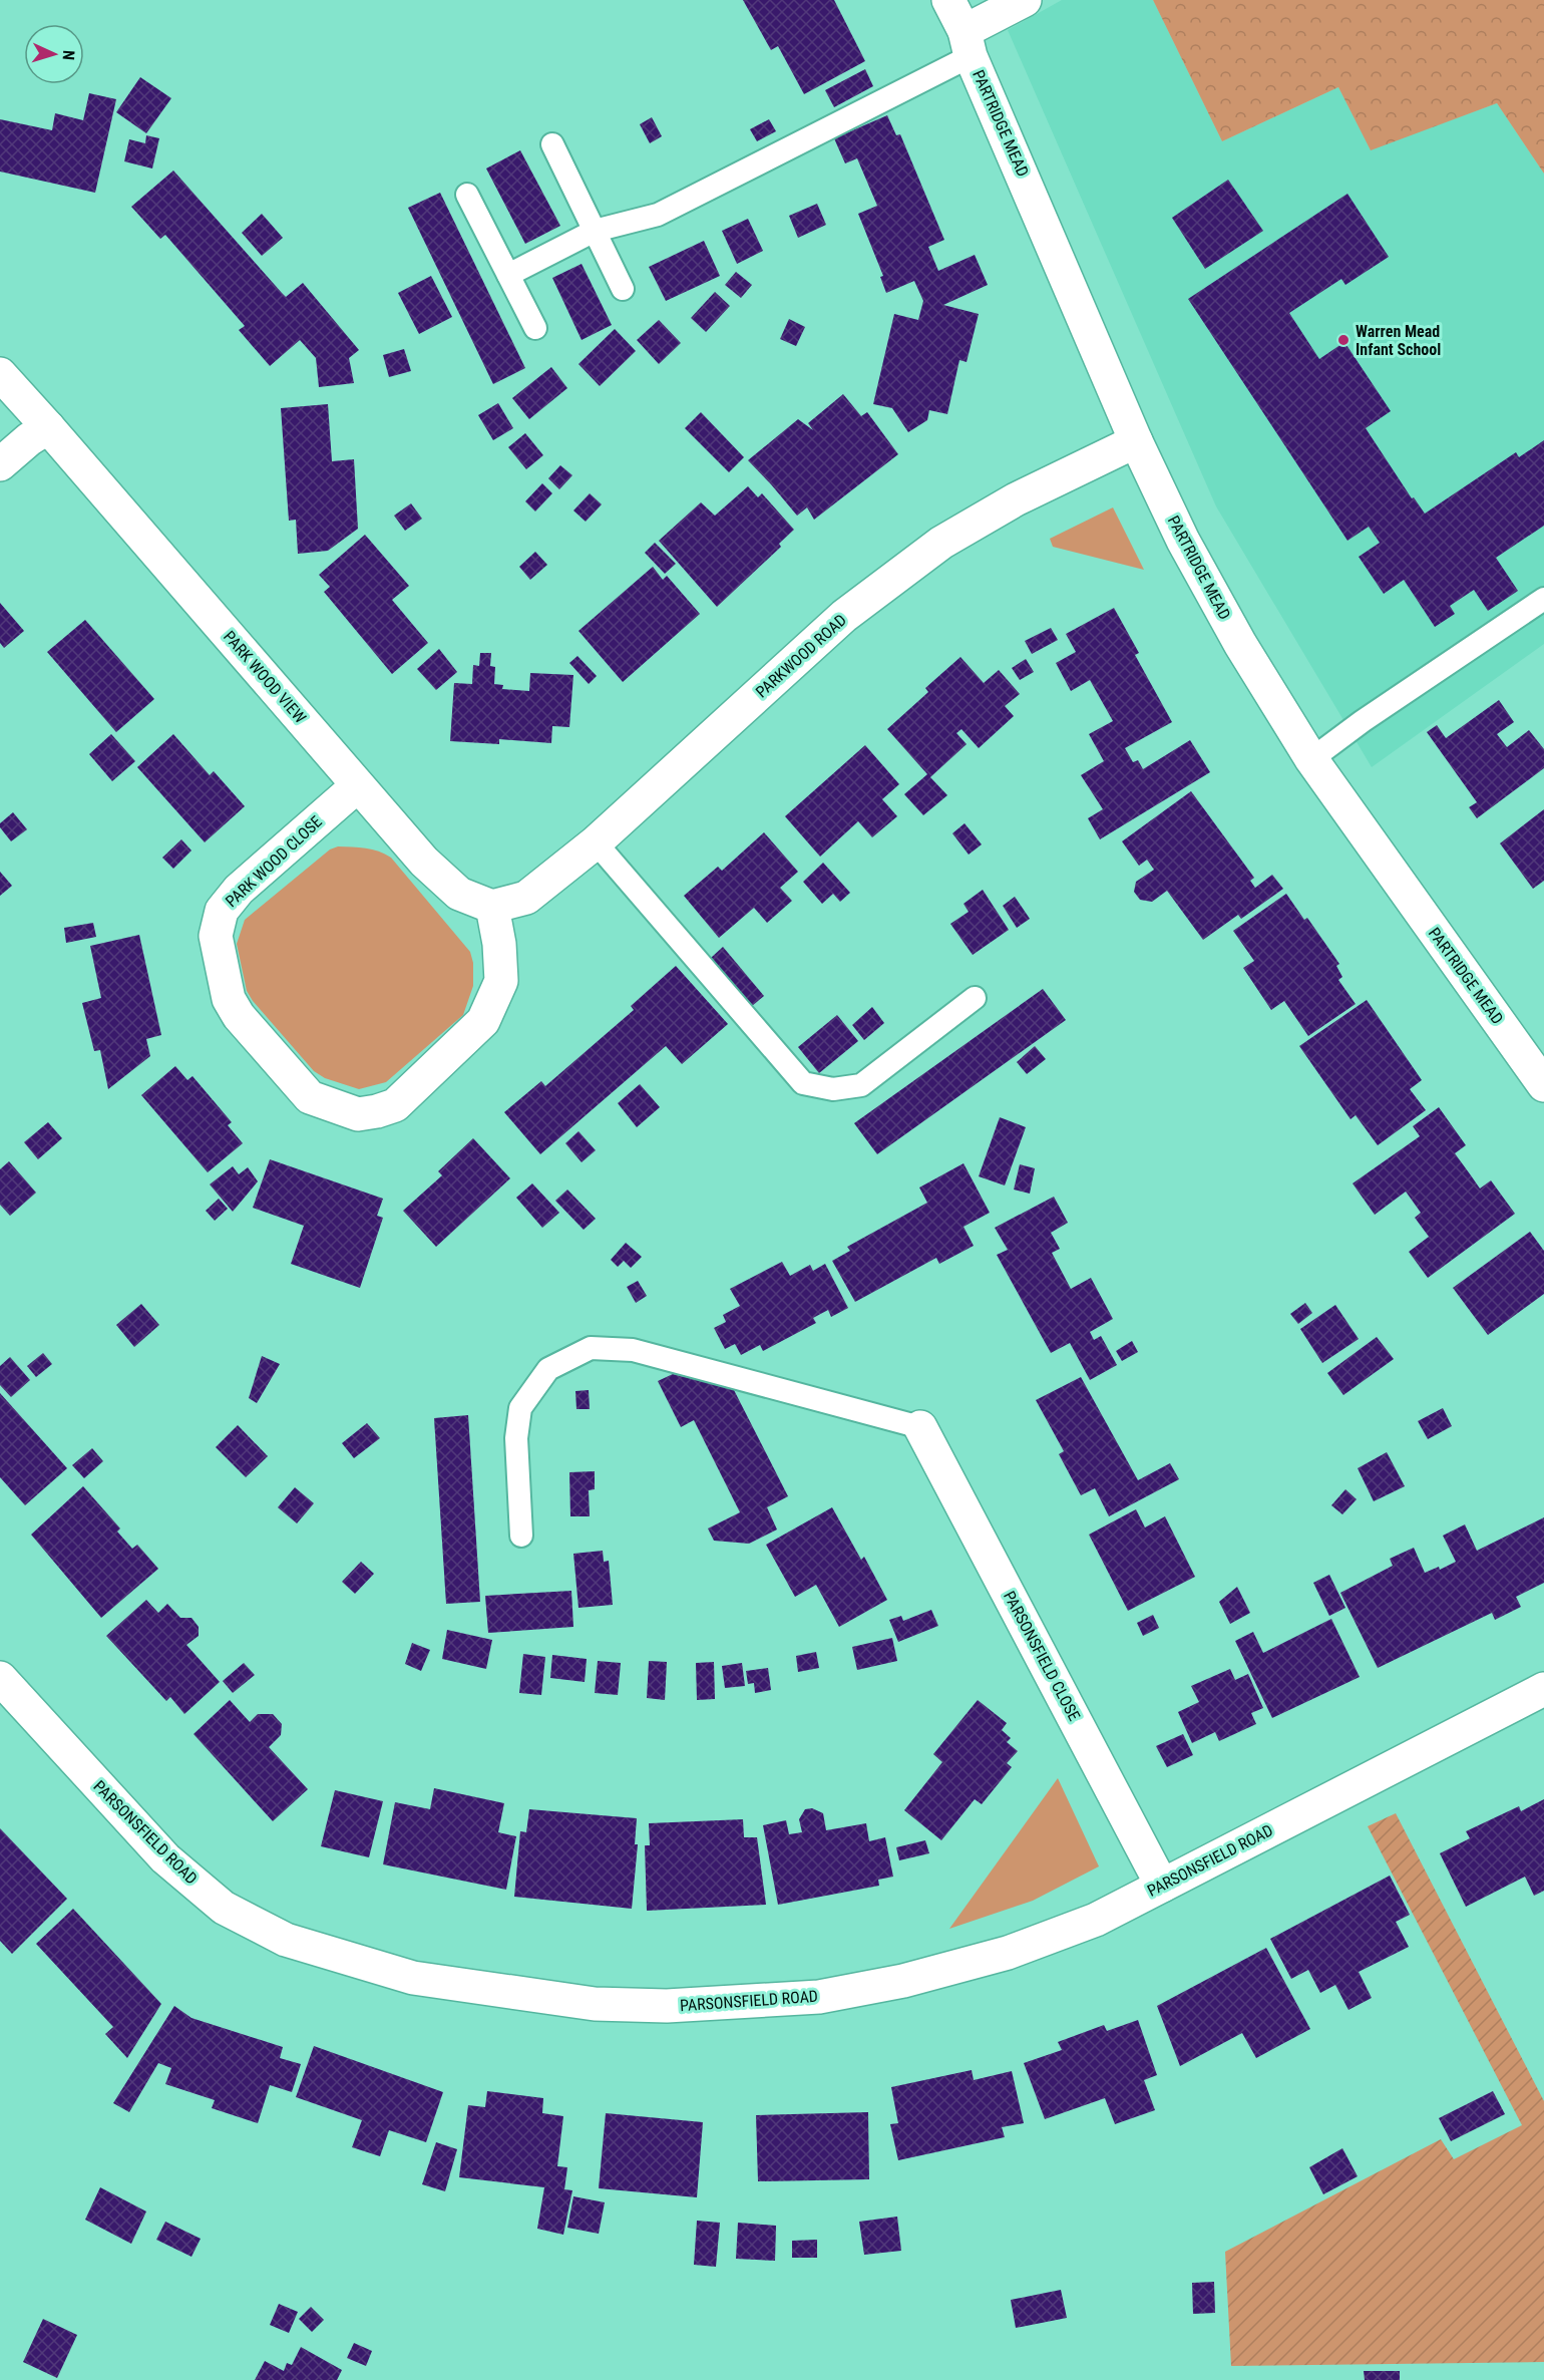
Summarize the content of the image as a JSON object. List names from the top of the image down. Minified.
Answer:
{"streets":{"street":["PARTRIDGE MEAD","PARKWOOD ROAD","PARK WOOD VIEW","PARK WOOD CLOSE","PARSONSFIELD CLOSE","PARSONSFIELD ROAD"]},"crossings":[["PARTRIDGE MEAD","PARKWOOD ROAD"],["PARKWOOD ROAD","PARK WOOD VIEW"],["PARKWOOD ROAD","PARK WOOD CLOSE"],["PARK WOOD VIEW","PARK WOOD CLOSE"],["PARSONSFIELD CLOSE","PARSONSFIELD ROAD"]],"places":["Warren Mead Infant School"],"north":"right"}
